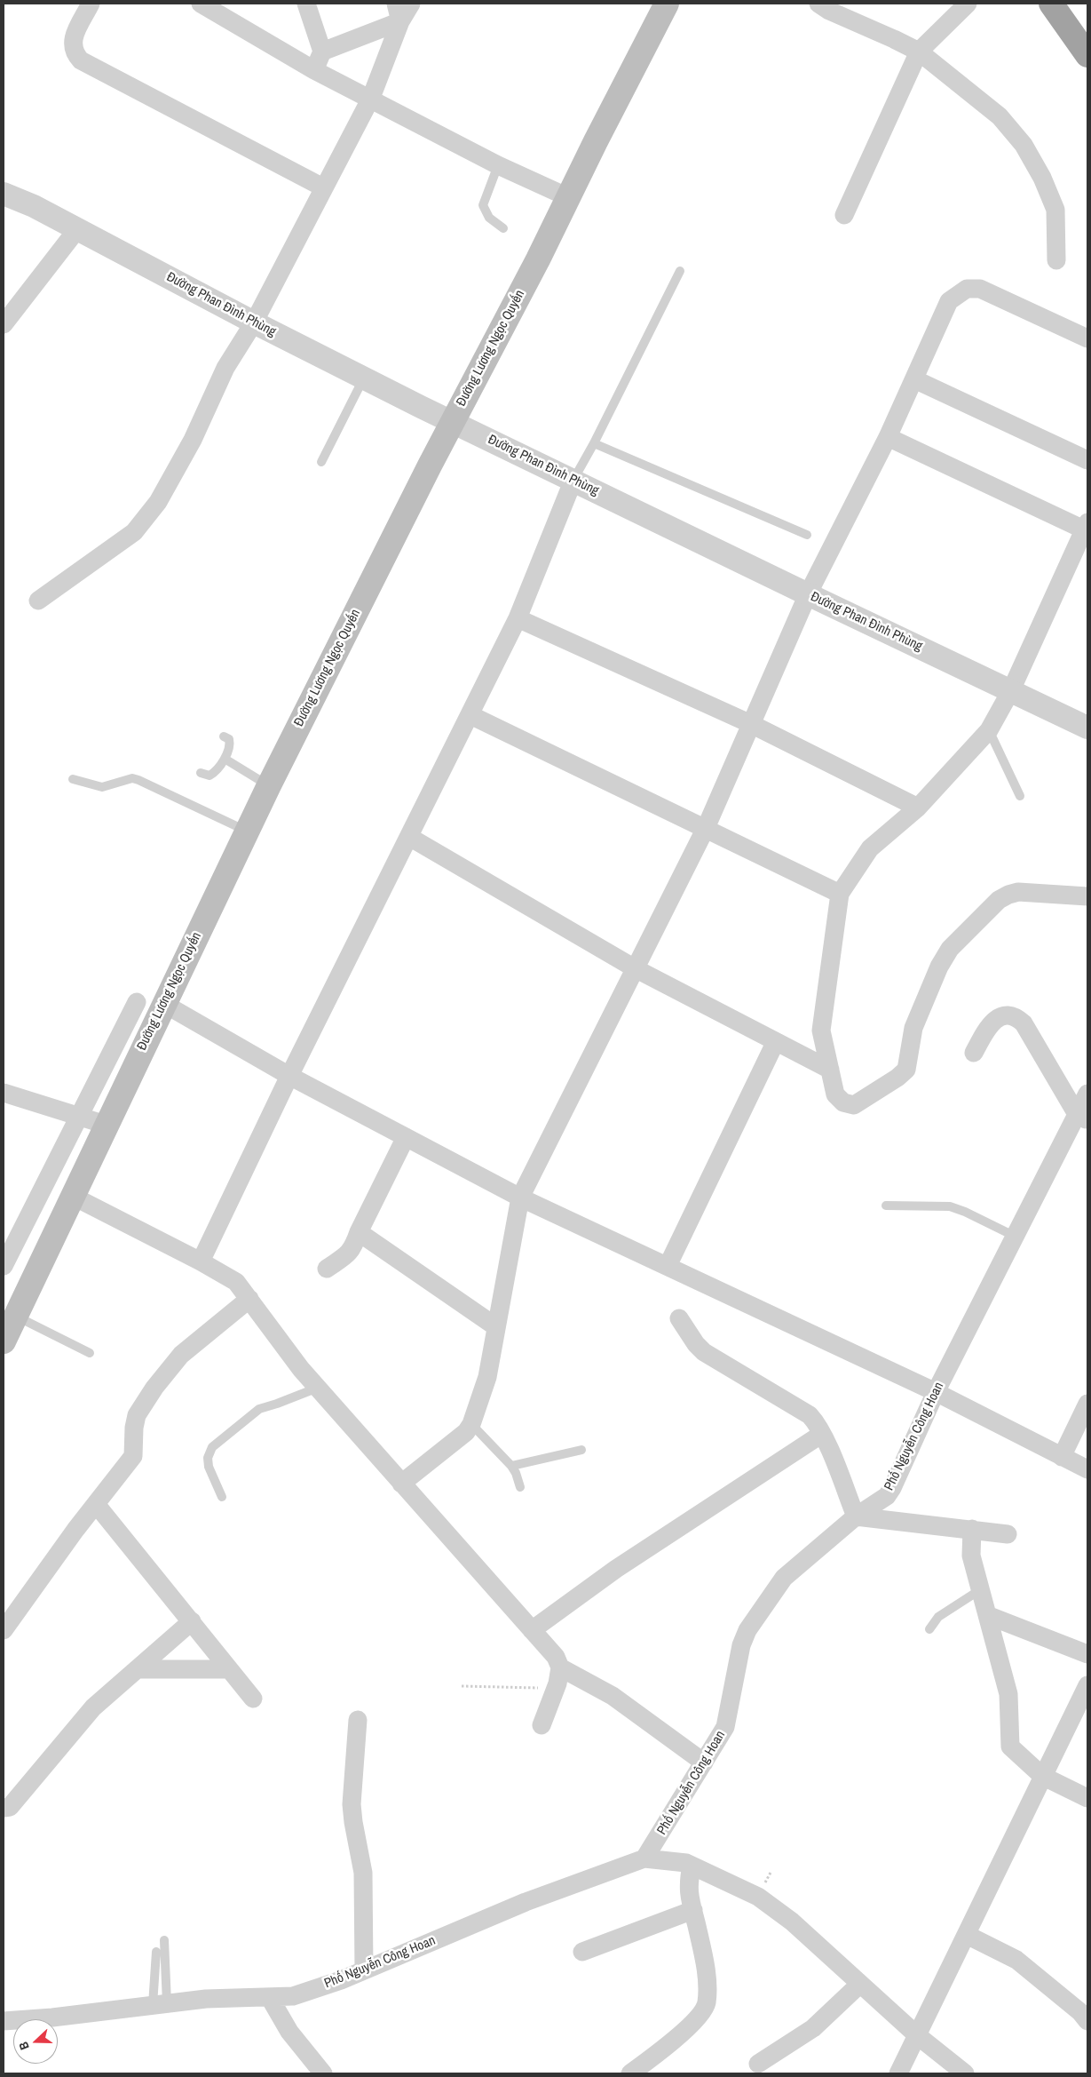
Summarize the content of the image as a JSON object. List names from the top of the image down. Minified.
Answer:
{"streets":{"main road":["Đường Lương Ngọc Quyến"],"street":["Đường Phan Đình Phùng","Phố Nguyễn Công Hoan"]},"crossings":[["Đường Phan Đình Phùng","Đường Lương Ngọc Quyến"]],"north":"left"}
